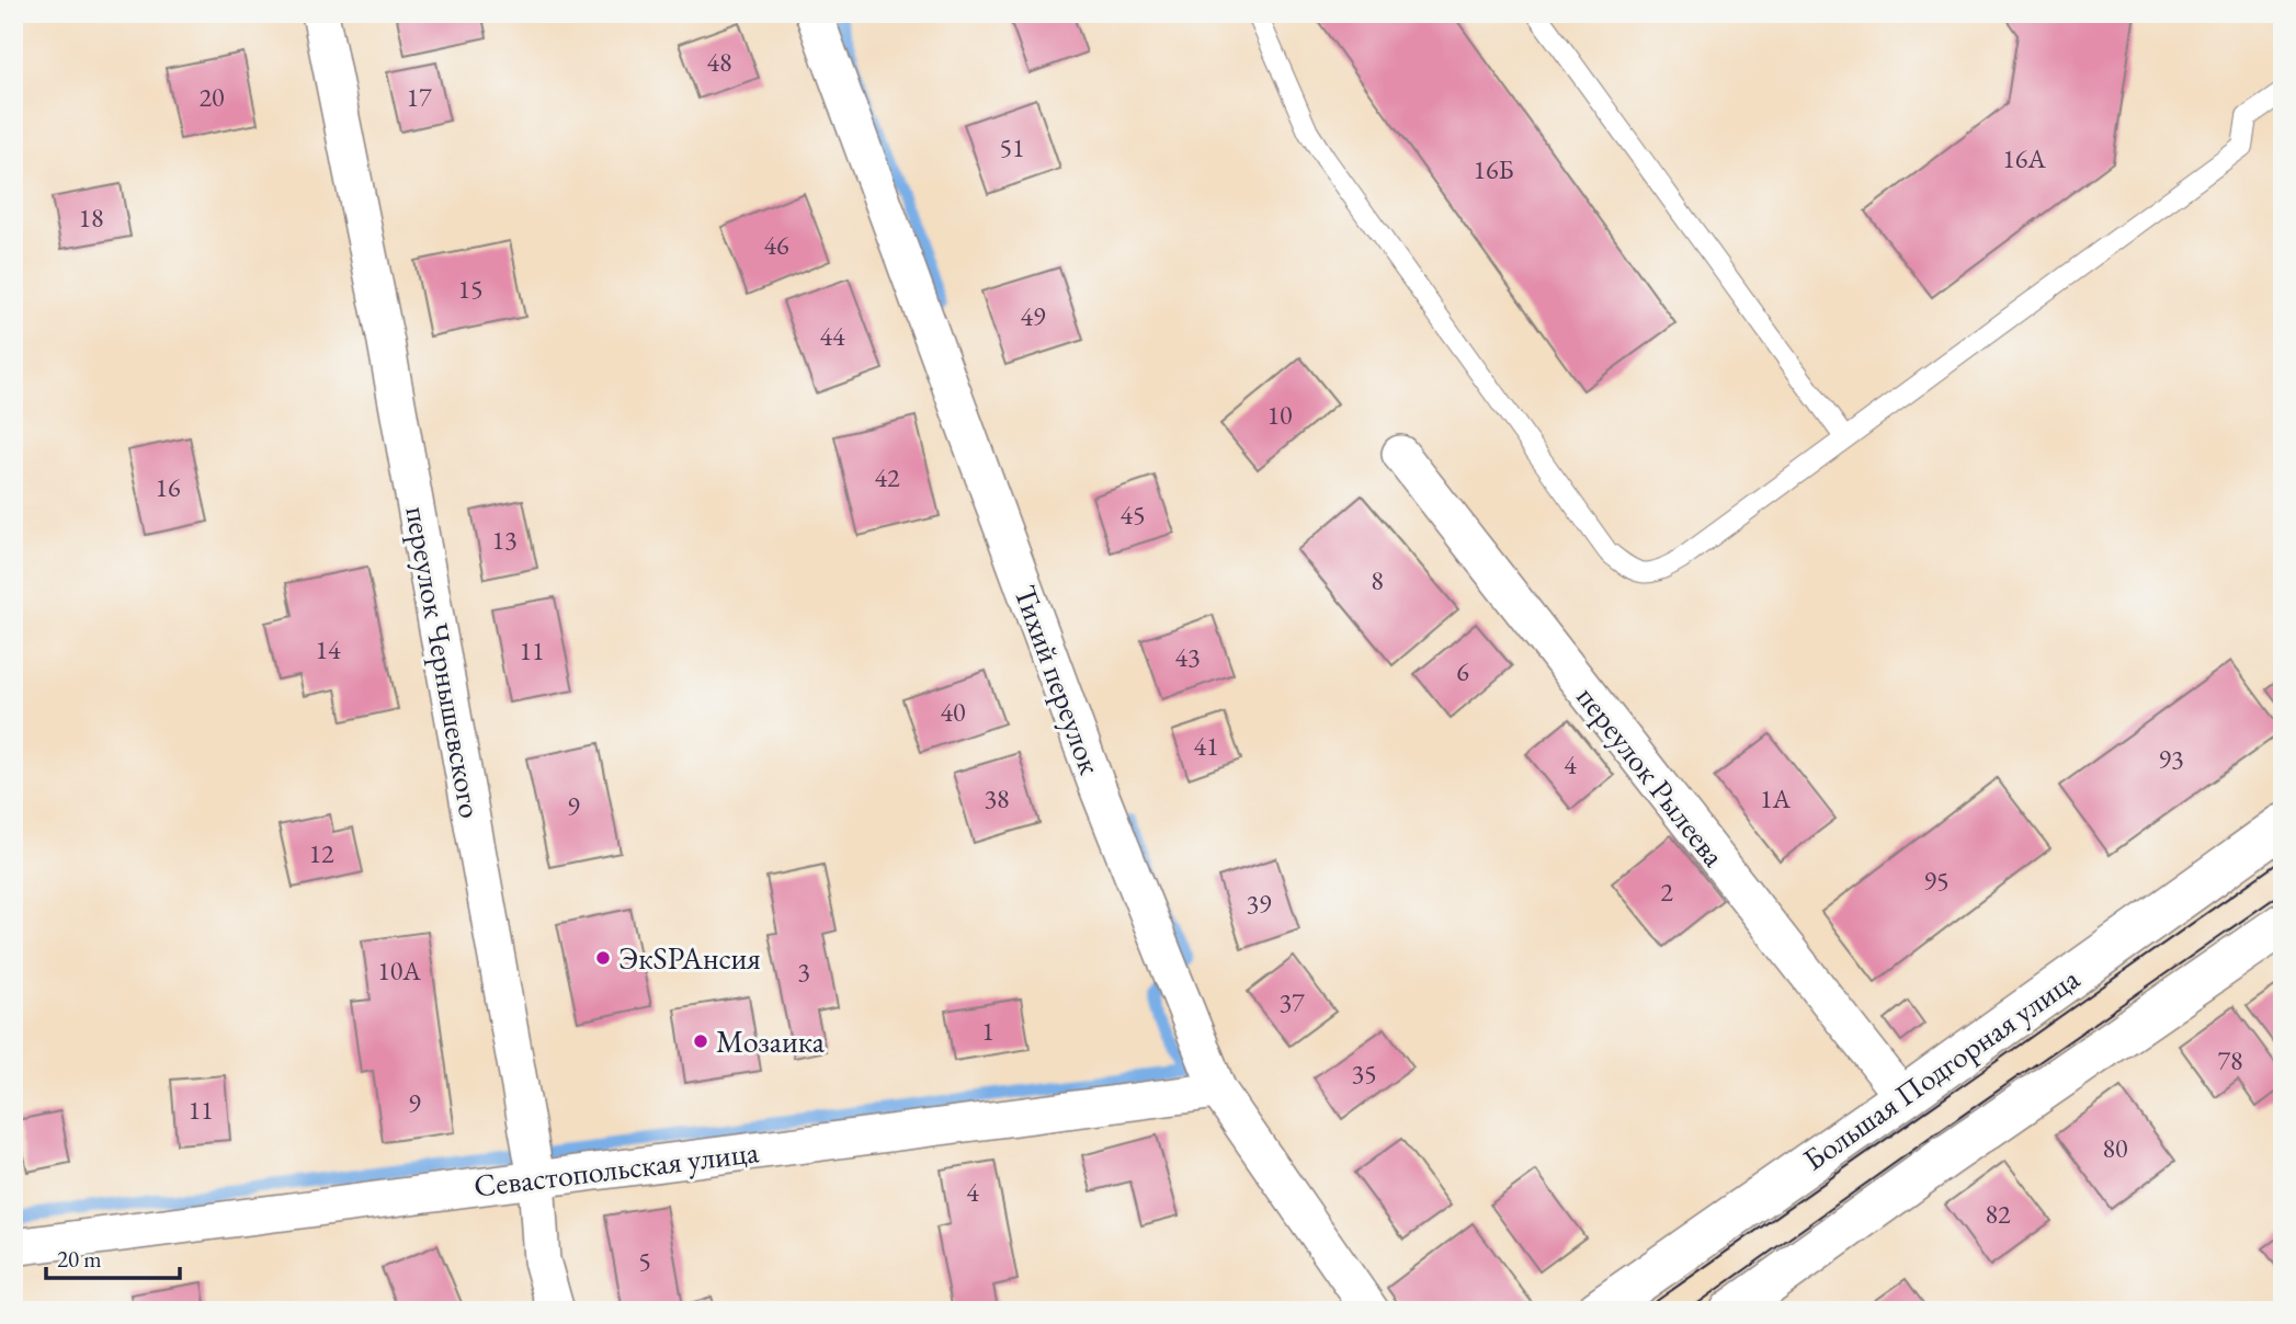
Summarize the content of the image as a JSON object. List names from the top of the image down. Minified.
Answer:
{"streets":{"main road":["Большая Подгорная улица"],"street":["переулок Чернышевского","Тихий переулок","переулок Рылеева","Севастопольская улица"]},"crossings":[["переулок Чернышевского","Севастопольская улица"],["Тихий переулок","Севастопольская улица"],["переулок Рылеева","Большая Подгорная улица"]],"places":["ЭкSPAнсия","Мозаика"],"house_numbers":["48","20","17","51","16А","16Б","18","46","15","49","44","10","42","16","45","13","8","14","11","43","6","40","41","93","4","38","1А","9","12","95","2","39","10А","3","37","1","78","35","9","11","80","4","82","5"],"scale_bar":"20 m"}
